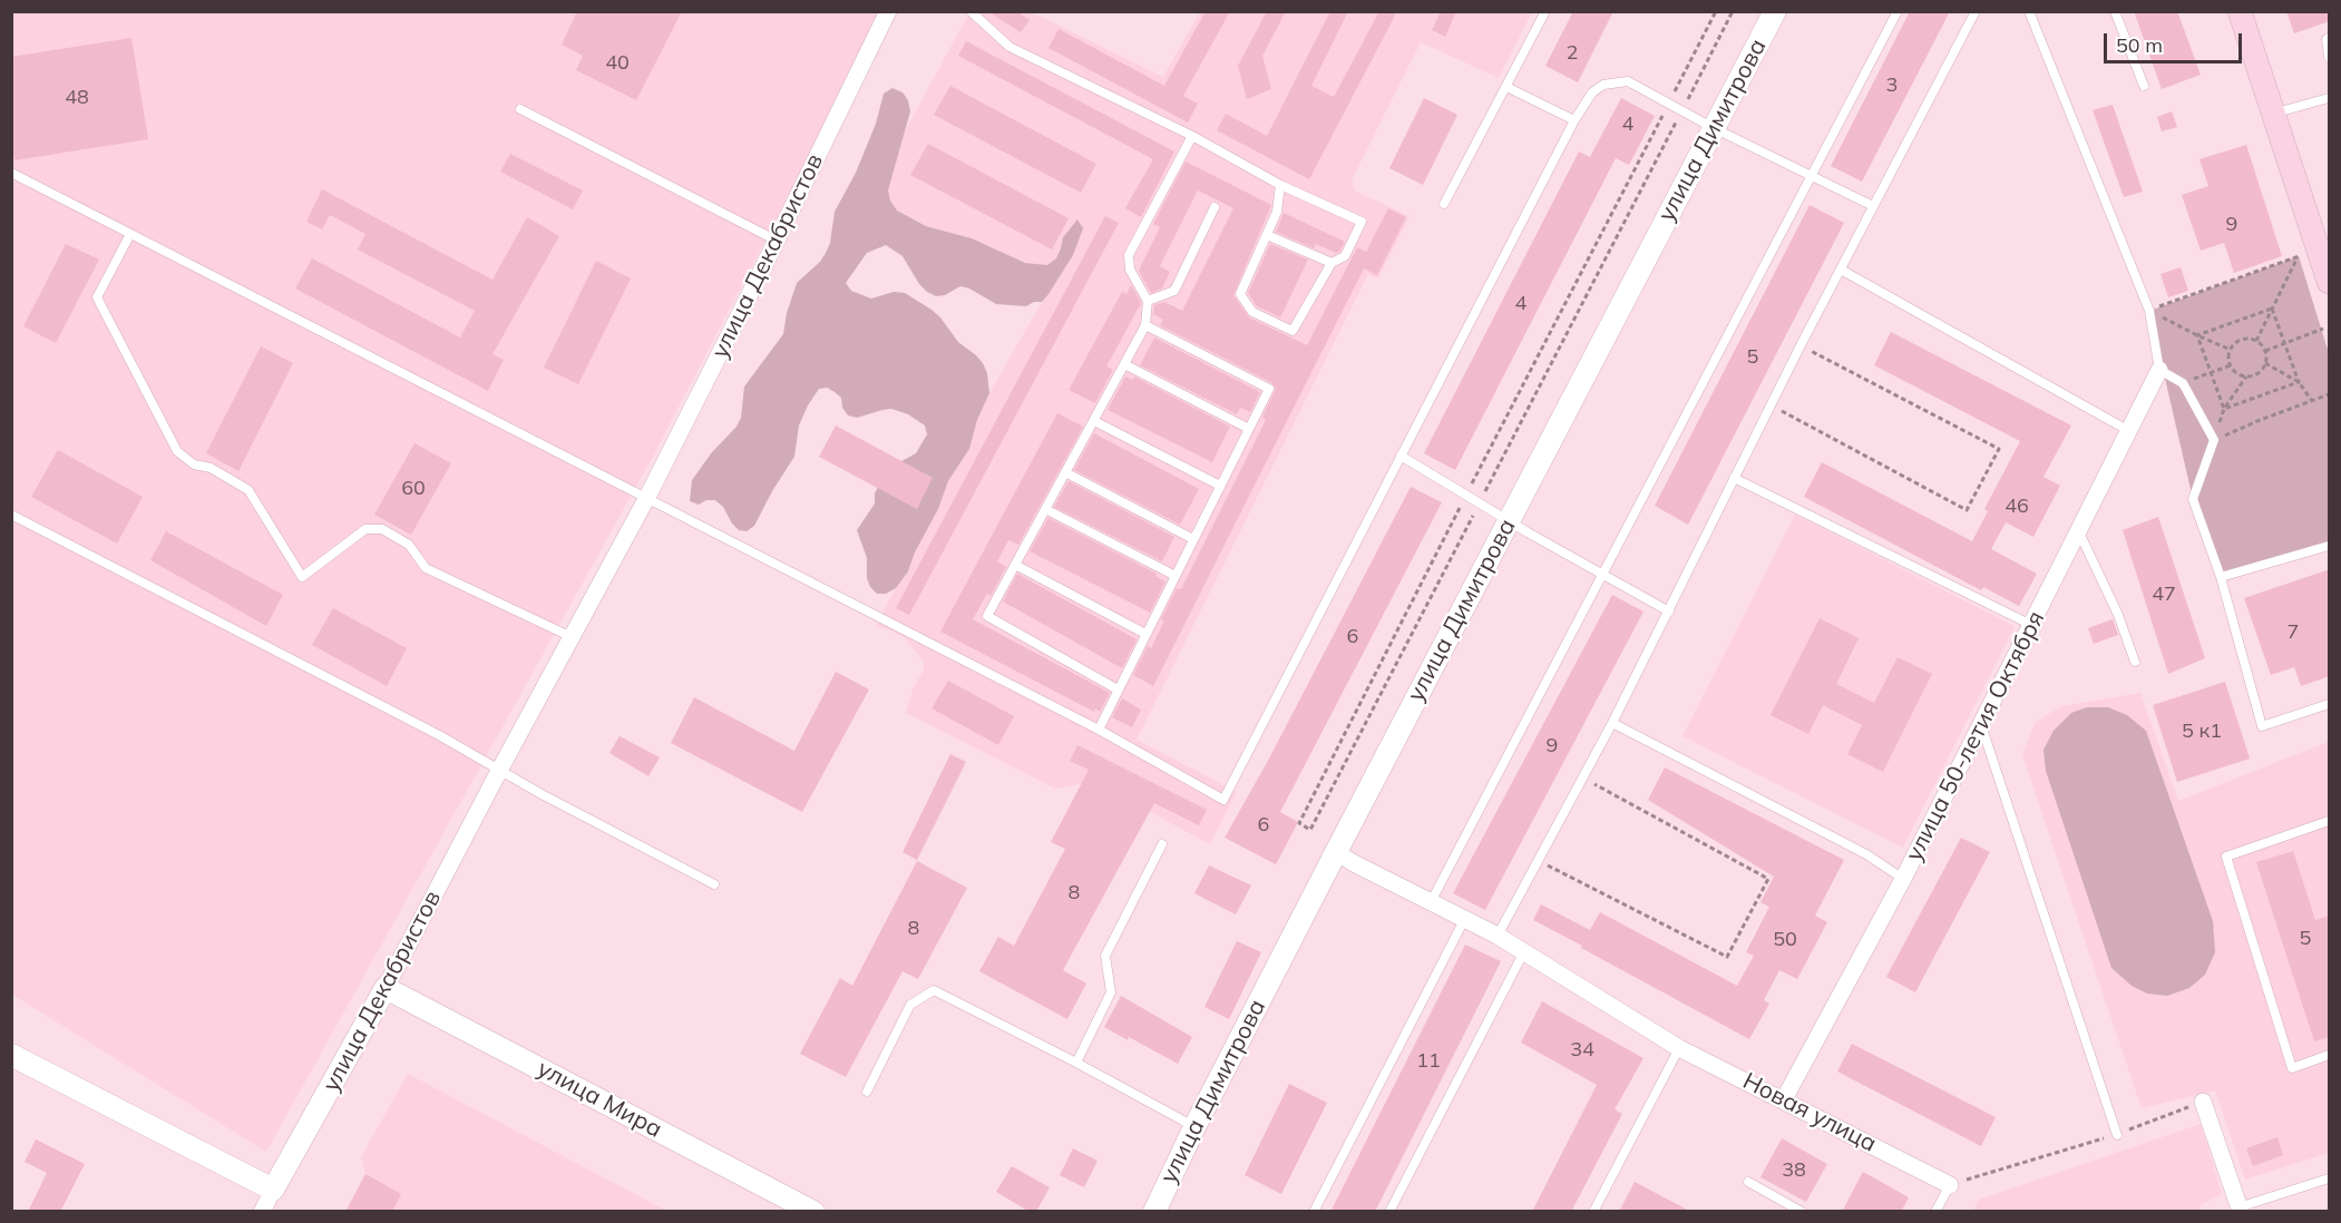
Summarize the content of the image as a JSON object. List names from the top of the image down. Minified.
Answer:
{"streets":{"street":["улица Димитрова","улица Декабристов","улица 50-летия Октября","улица Мира","Новая улица"]},"crossings":[["улица Димитрова","Новая улица"],["улица Декабристов","улица Мира"],["улица 50-летия Октября","Новая улица"]],"house_numbers":["2","40","3","48","4","9","4","5","60","46","47","7","6","5 к1","9","6","8","8","5","50","34","11","38"],"scale_bar":"50 m"}
